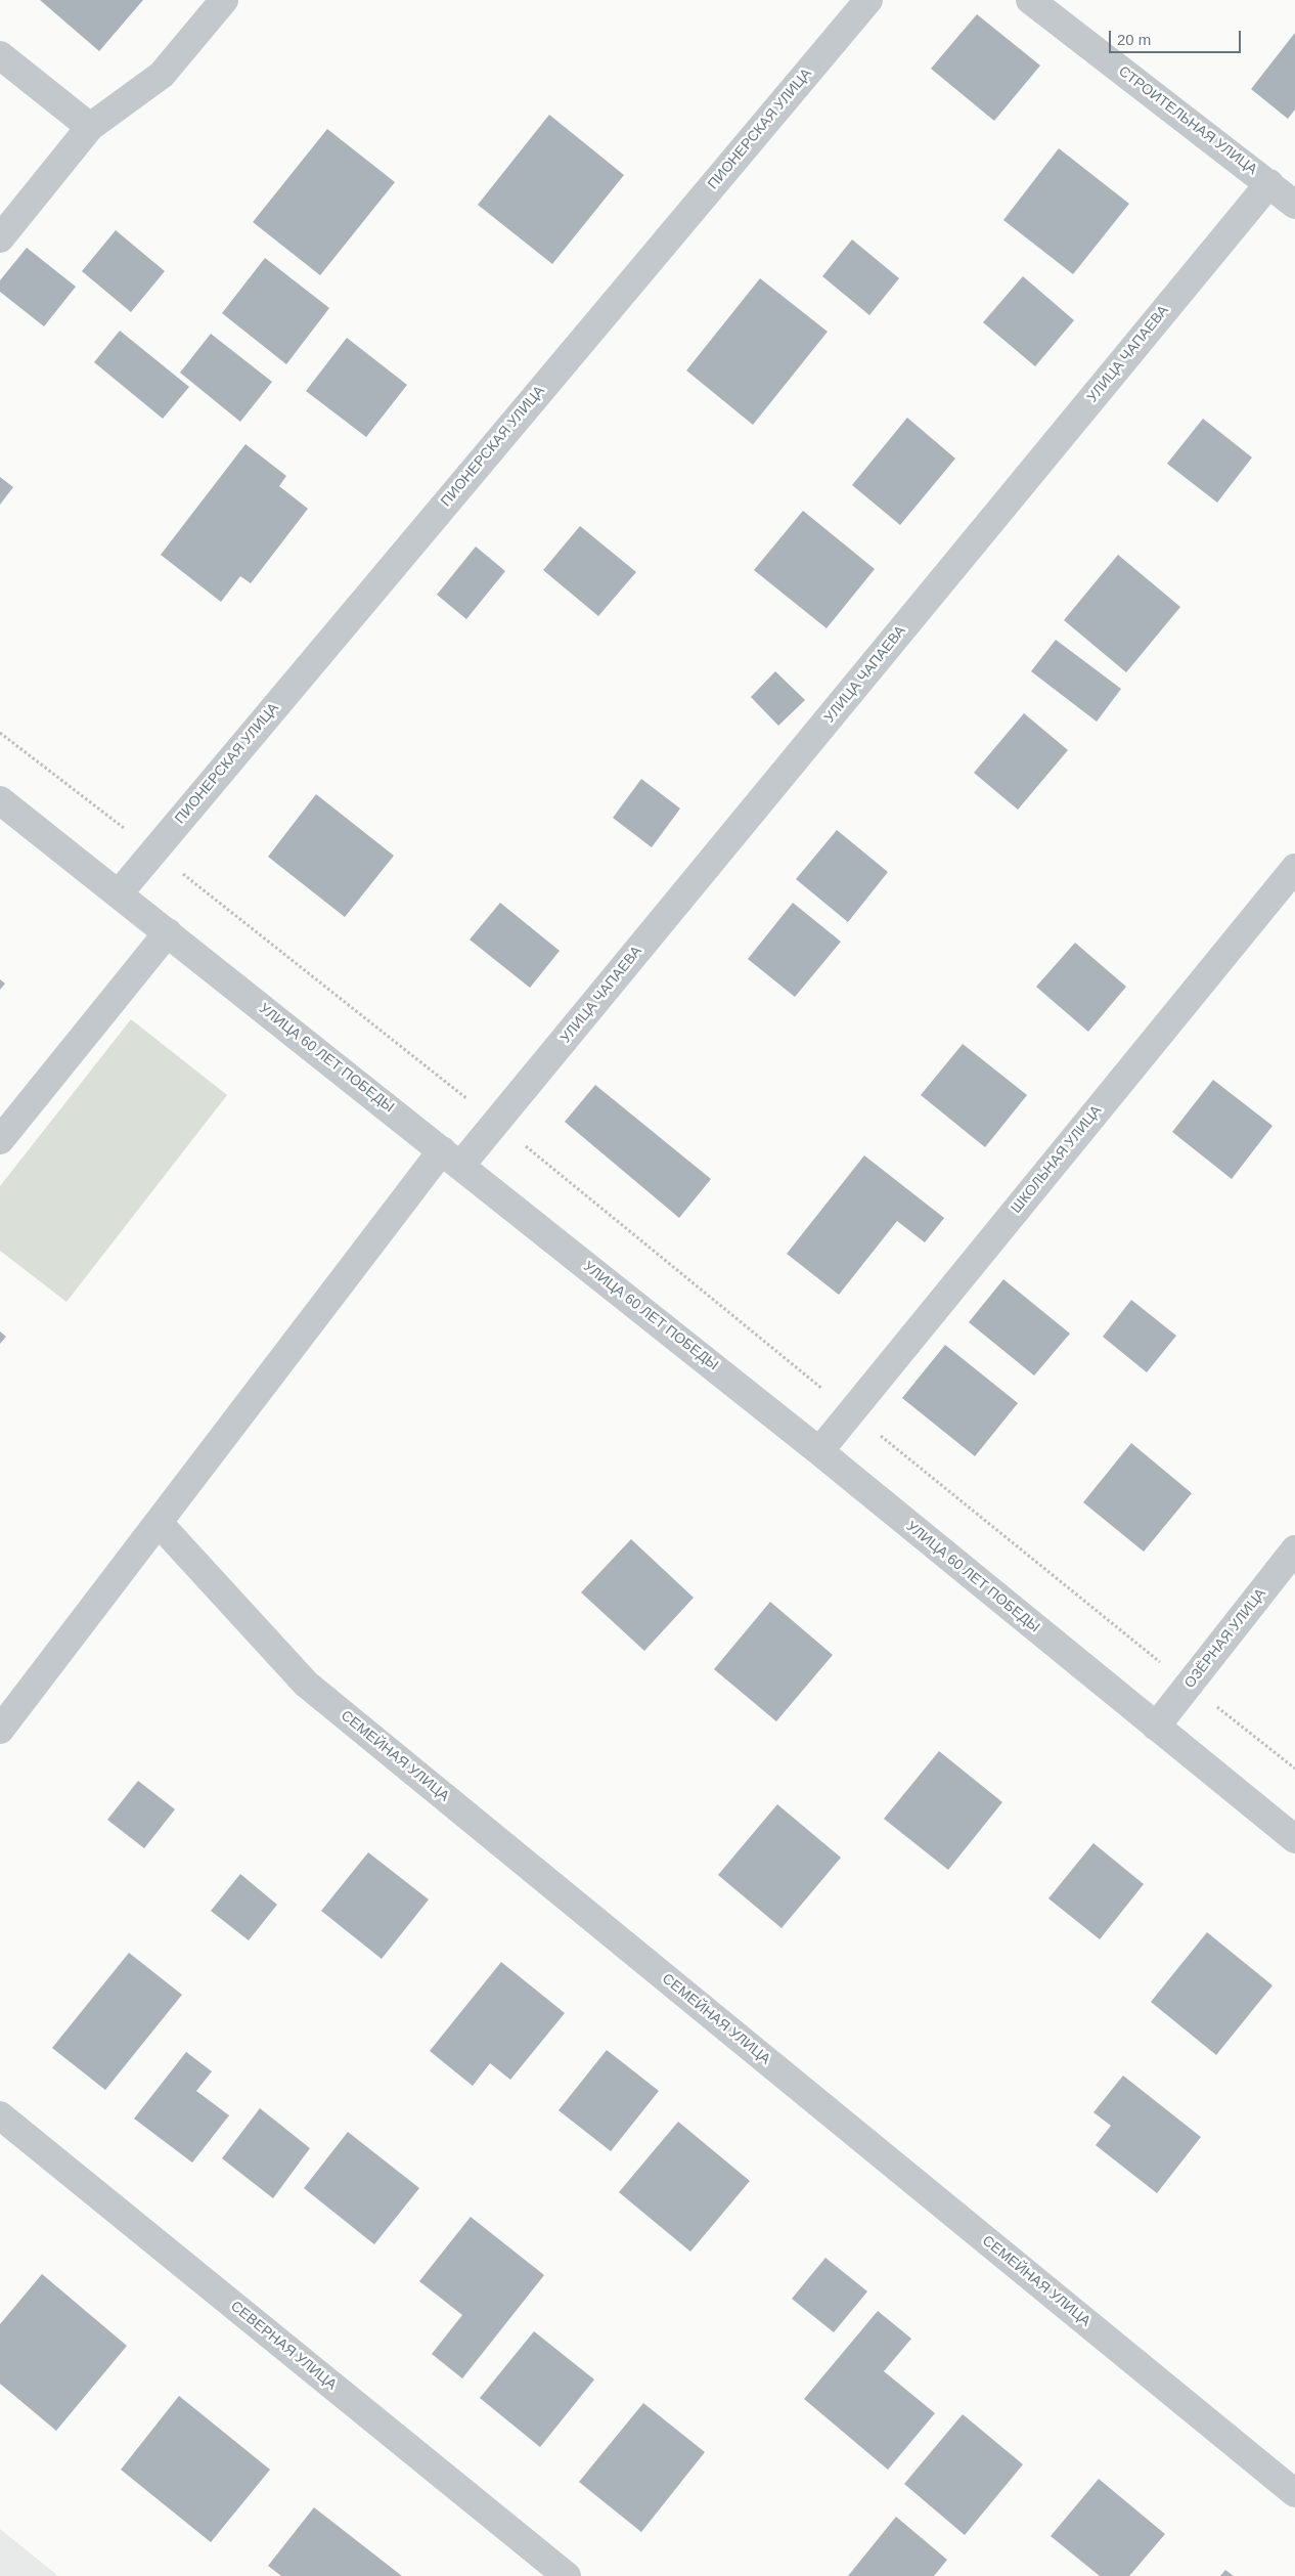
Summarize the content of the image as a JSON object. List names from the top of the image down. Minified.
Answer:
{"streets":{"street":["СТРОИТЕЛЬНАЯ УЛИЦА","ПИОНЕРСКАЯ УЛИЦА","УЛИЦА ЧАПАЕВА","УЛИЦА 60 ЛЕТ ПОБЕДЫ","ШКОЛЬНАЯ УЛИЦА","ОЗЁРНАЯ УЛИЦА","СЕМЕЙНАЯ УЛИЦА","СЕВЕРНАЯ УЛИЦА"]},"crossings":[["СТРОИТЕЛЬНАЯ УЛИЦА","УЛИЦА ЧАПАЕВА"],["ПИОНЕРСКАЯ УЛИЦА","УЛИЦА 60 ЛЕТ ПОБЕДЫ"],["УЛИЦА ЧАПАЕВА","УЛИЦА 60 ЛЕТ ПОБЕДЫ"],["УЛИЦА ЧАПАЕВА","СЕМЕЙНАЯ УЛИЦА"],["УЛИЦА 60 ЛЕТ ПОБЕДЫ","ШКОЛЬНАЯ УЛИЦА"],["УЛИЦА 60 ЛЕТ ПОБЕДЫ","ОЗЁРНАЯ УЛИЦА"]],"scale_bar":"20 m"}
